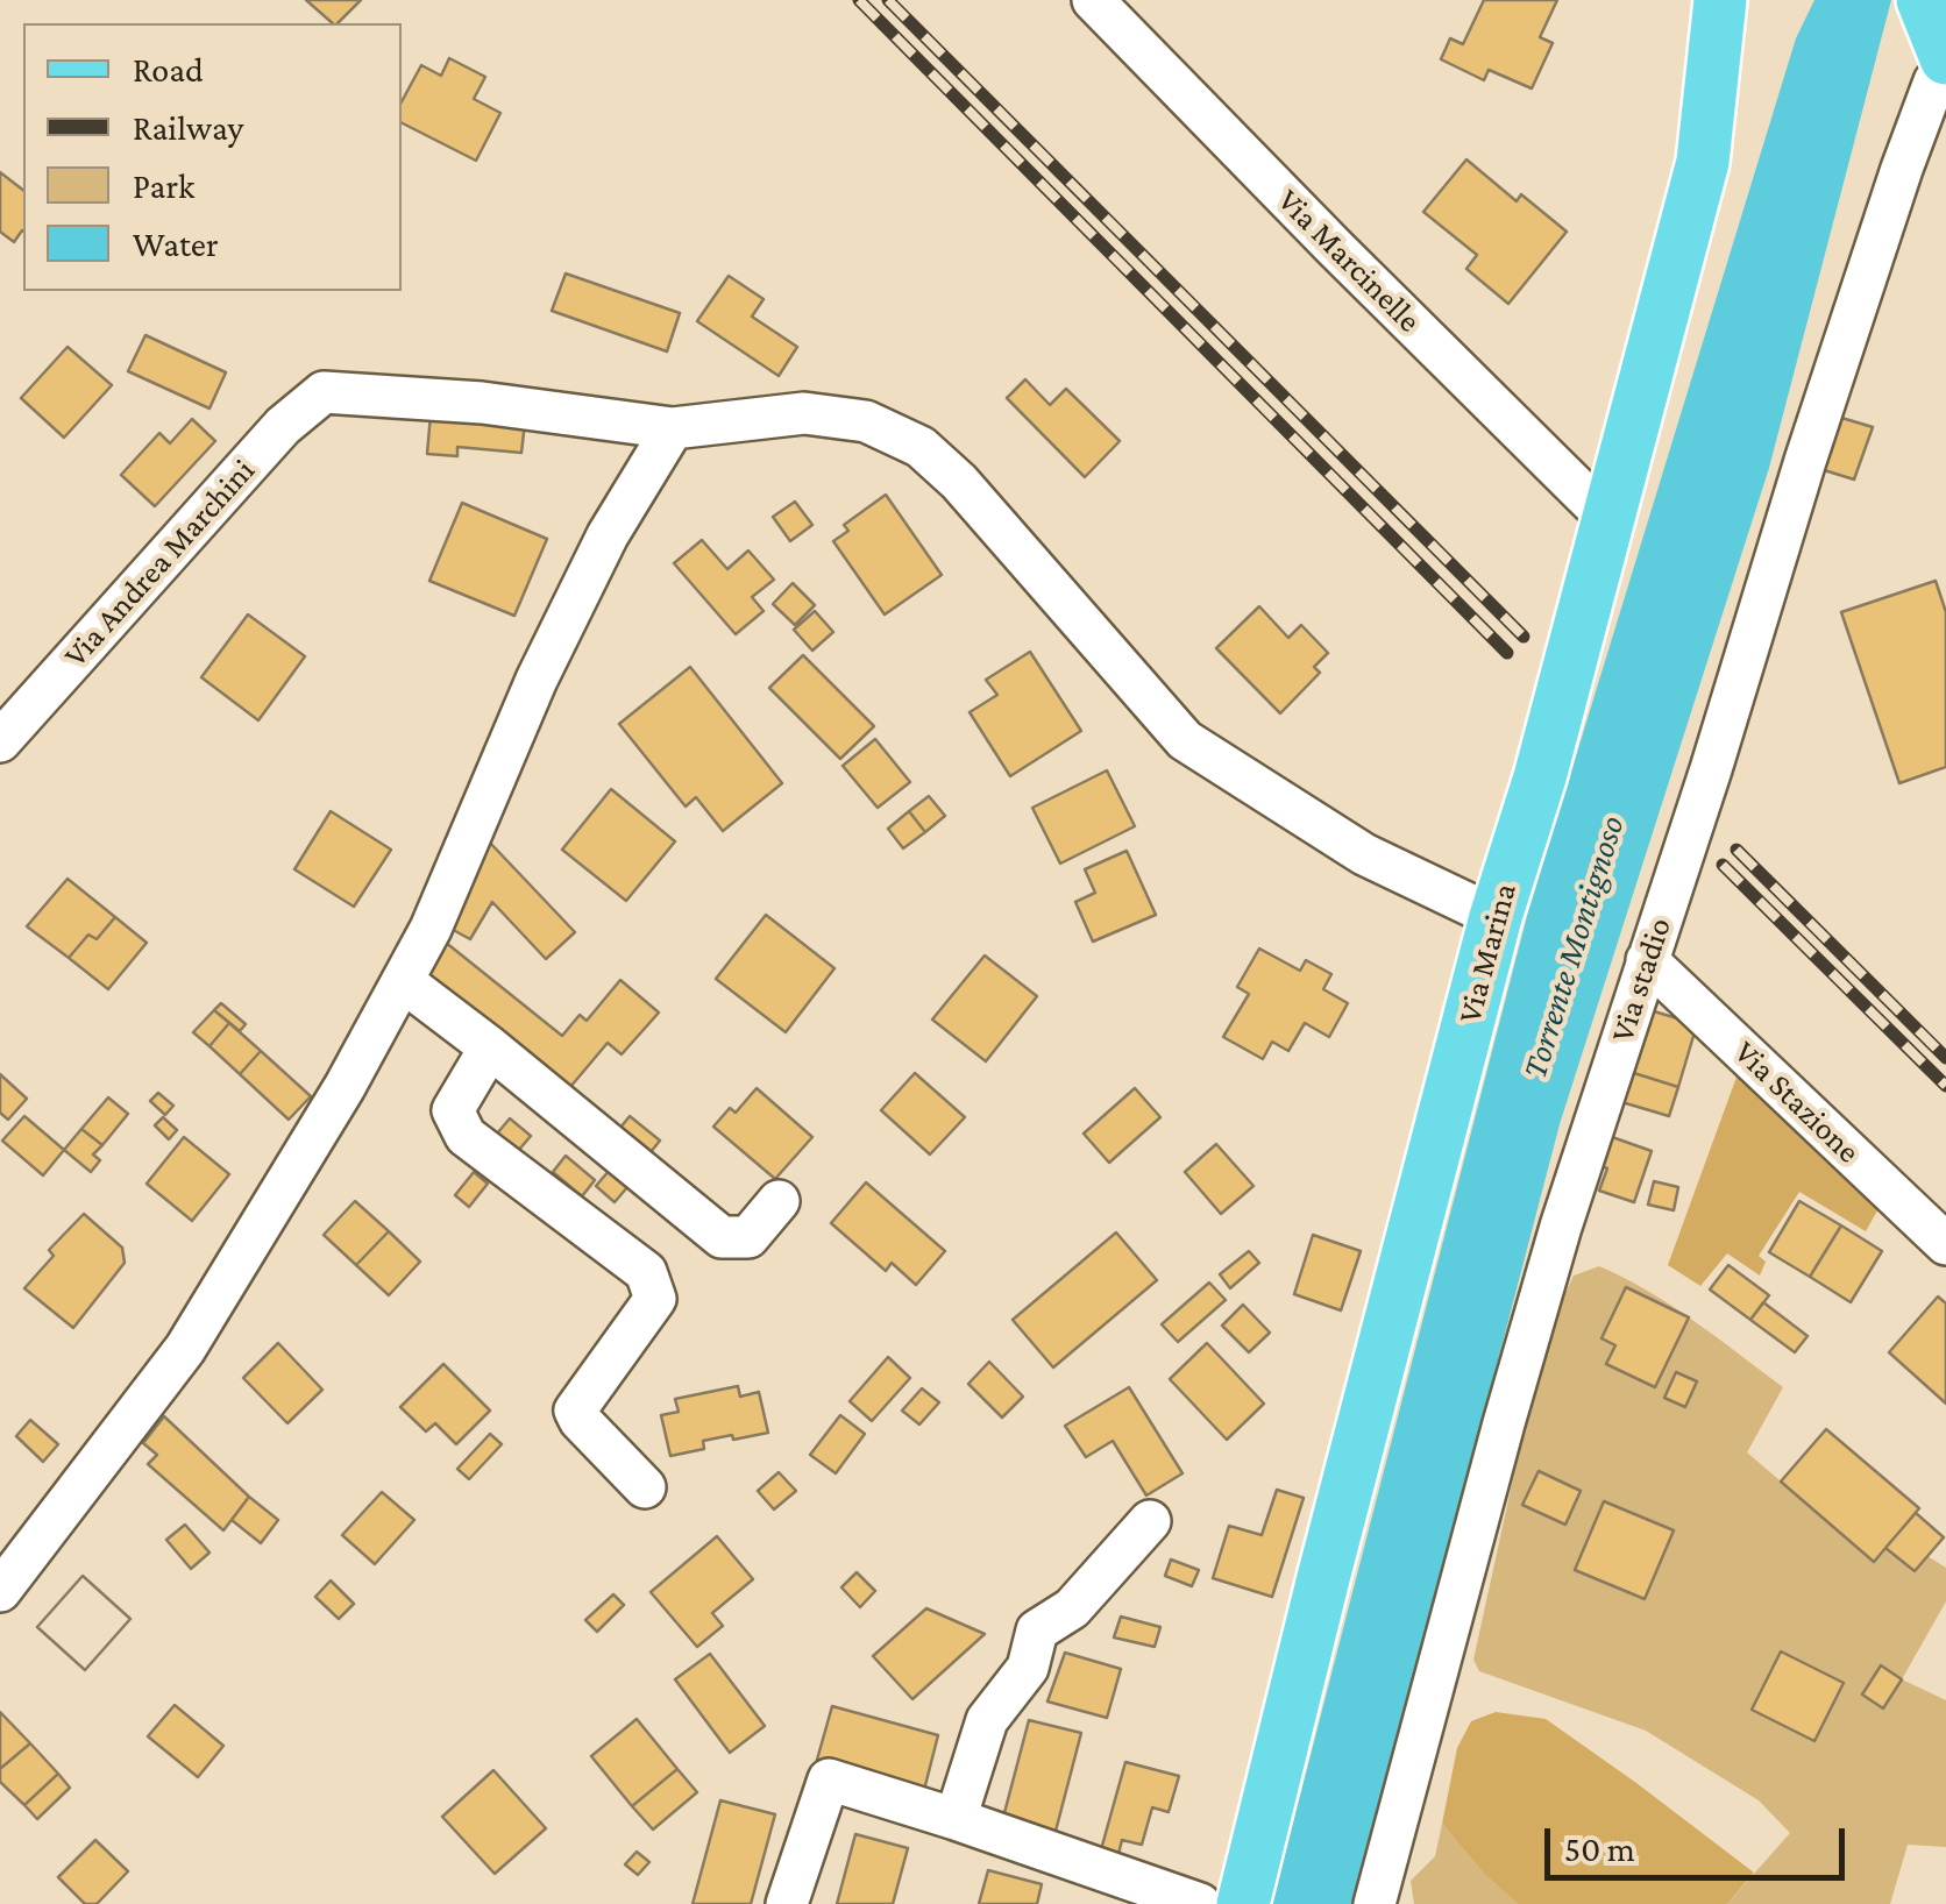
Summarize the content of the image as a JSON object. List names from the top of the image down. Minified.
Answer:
{"streets":{"main road":["Via Marina"],"street":["Via Marcinelle","Via Andrea Marchini","Via stadio","Via Stazione"]},"crossings":[["Via Marcinelle","Via Marina"],["Via stadio","Via Stazione"]],"water":["Torrente Montignoso"],"legend":["Road","Railway","Park","Water"],"scale_bar":"50 m"}
